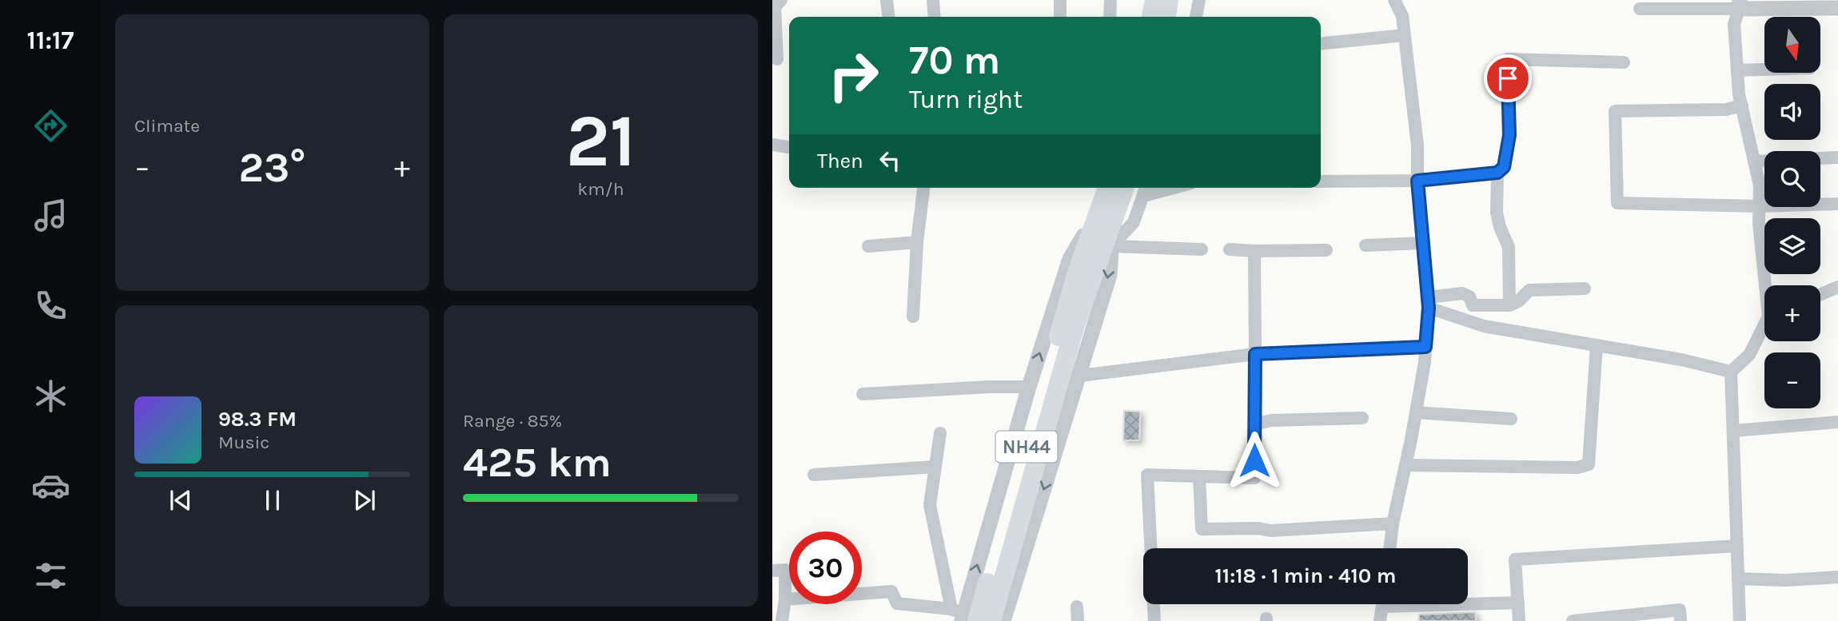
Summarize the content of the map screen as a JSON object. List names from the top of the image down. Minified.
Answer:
{"streets":{"highway":["NH44"]},"north":"bottom","page":{"tabs":"11:17","tile":["Climate",["21","km/h"],["Range · 85%","425 km"]],"map_buttons":["+","−"],"turn":["70 m","Turn right"],"then":"Then","heat":["−","23°","+"],"song":["98.3 FM","Music"],"limit":"30","trip":"11:18 · 1 min · 410 m"}}
